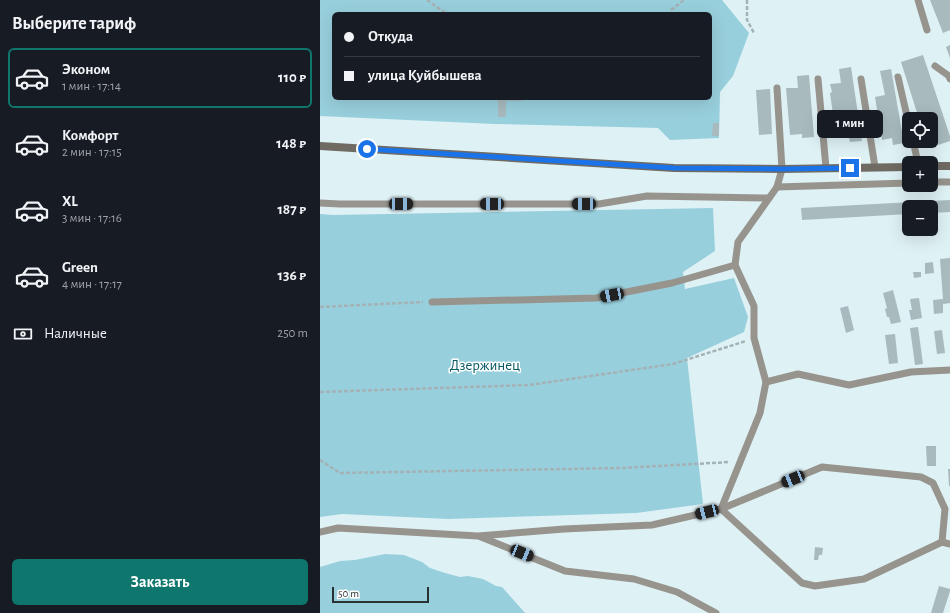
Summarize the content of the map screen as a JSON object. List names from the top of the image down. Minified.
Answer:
{"parks":["Дзержинец"],"scale_bar":"50 m","page":{"heading":"Выберите тариф","banner":["Откуда","улица Куйбышева"],"list":[{"name":"Эконом","note":"1 мин · 17:14","value":"110 ₽"},{"name":"Комфорт","note":"2 мин · 17:15","value":"148 ₽"},{"name":"XL","note":"3 мин · 17:16","value":"187 ₽"},{"name":"Green","note":"4 мин · 17:17","value":"136 ₽"}],"bubble":"1 мин","map_buttons":["+","−"],"pay":["Наличные","250 m"],"buttons":"Заказать","scale":"50 m"}}
